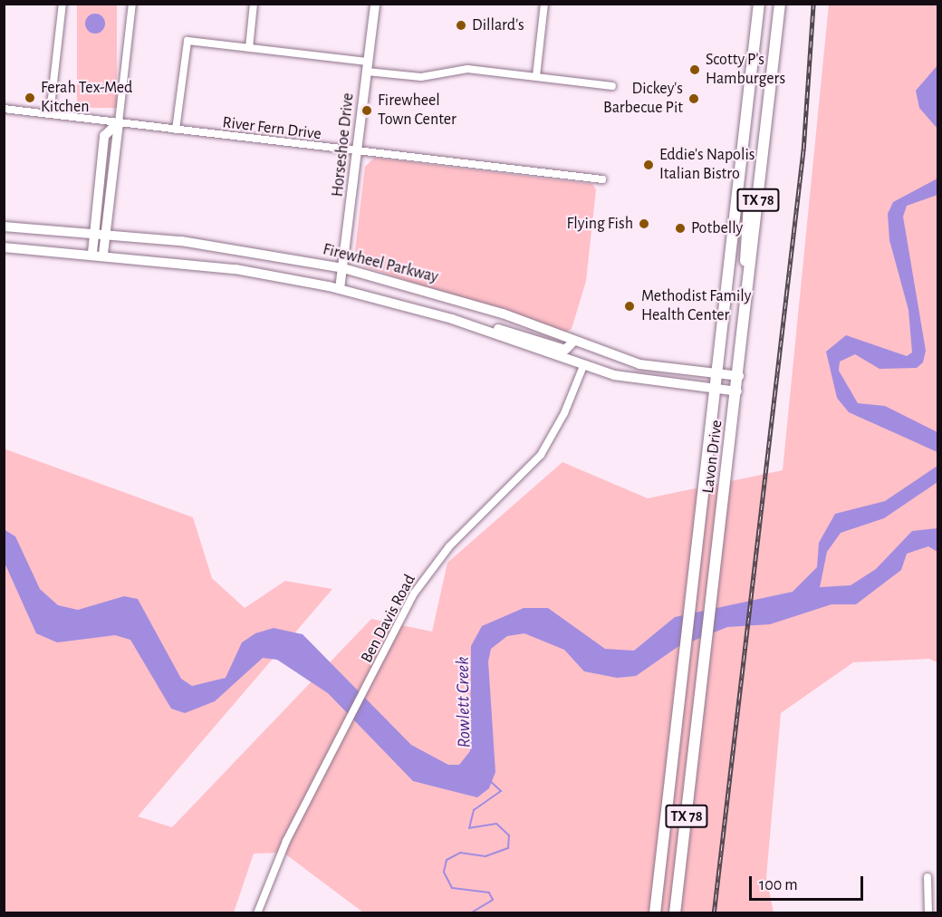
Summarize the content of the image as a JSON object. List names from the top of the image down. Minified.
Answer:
{"streets":{"main road":["Horseshoe Drive","TX 78","Firewheel Parkway","Lavon Drive"],"street":["River Fern Drive","Ben Davis Road"]},"crossings":[["River Fern Drive","Horseshoe Drive"],["Horseshoe Drive","Firewheel Parkway"],["Firewheel Parkway","Lavon Drive"],["Firewheel Parkway","Ben Davis Road"]],"water":["Rowlett Creek"],"places":["Dillard's","Scotty P's Hamburgers","Ferah Tex-Med Kitchen","Dickey's Barbecue Pit","Firewheel Town Center","Eddie's Napolis Italian Bistro","Flying Fish","Potbelly","Methodist Family Health Center"],"scale_bar":"100 m"}
